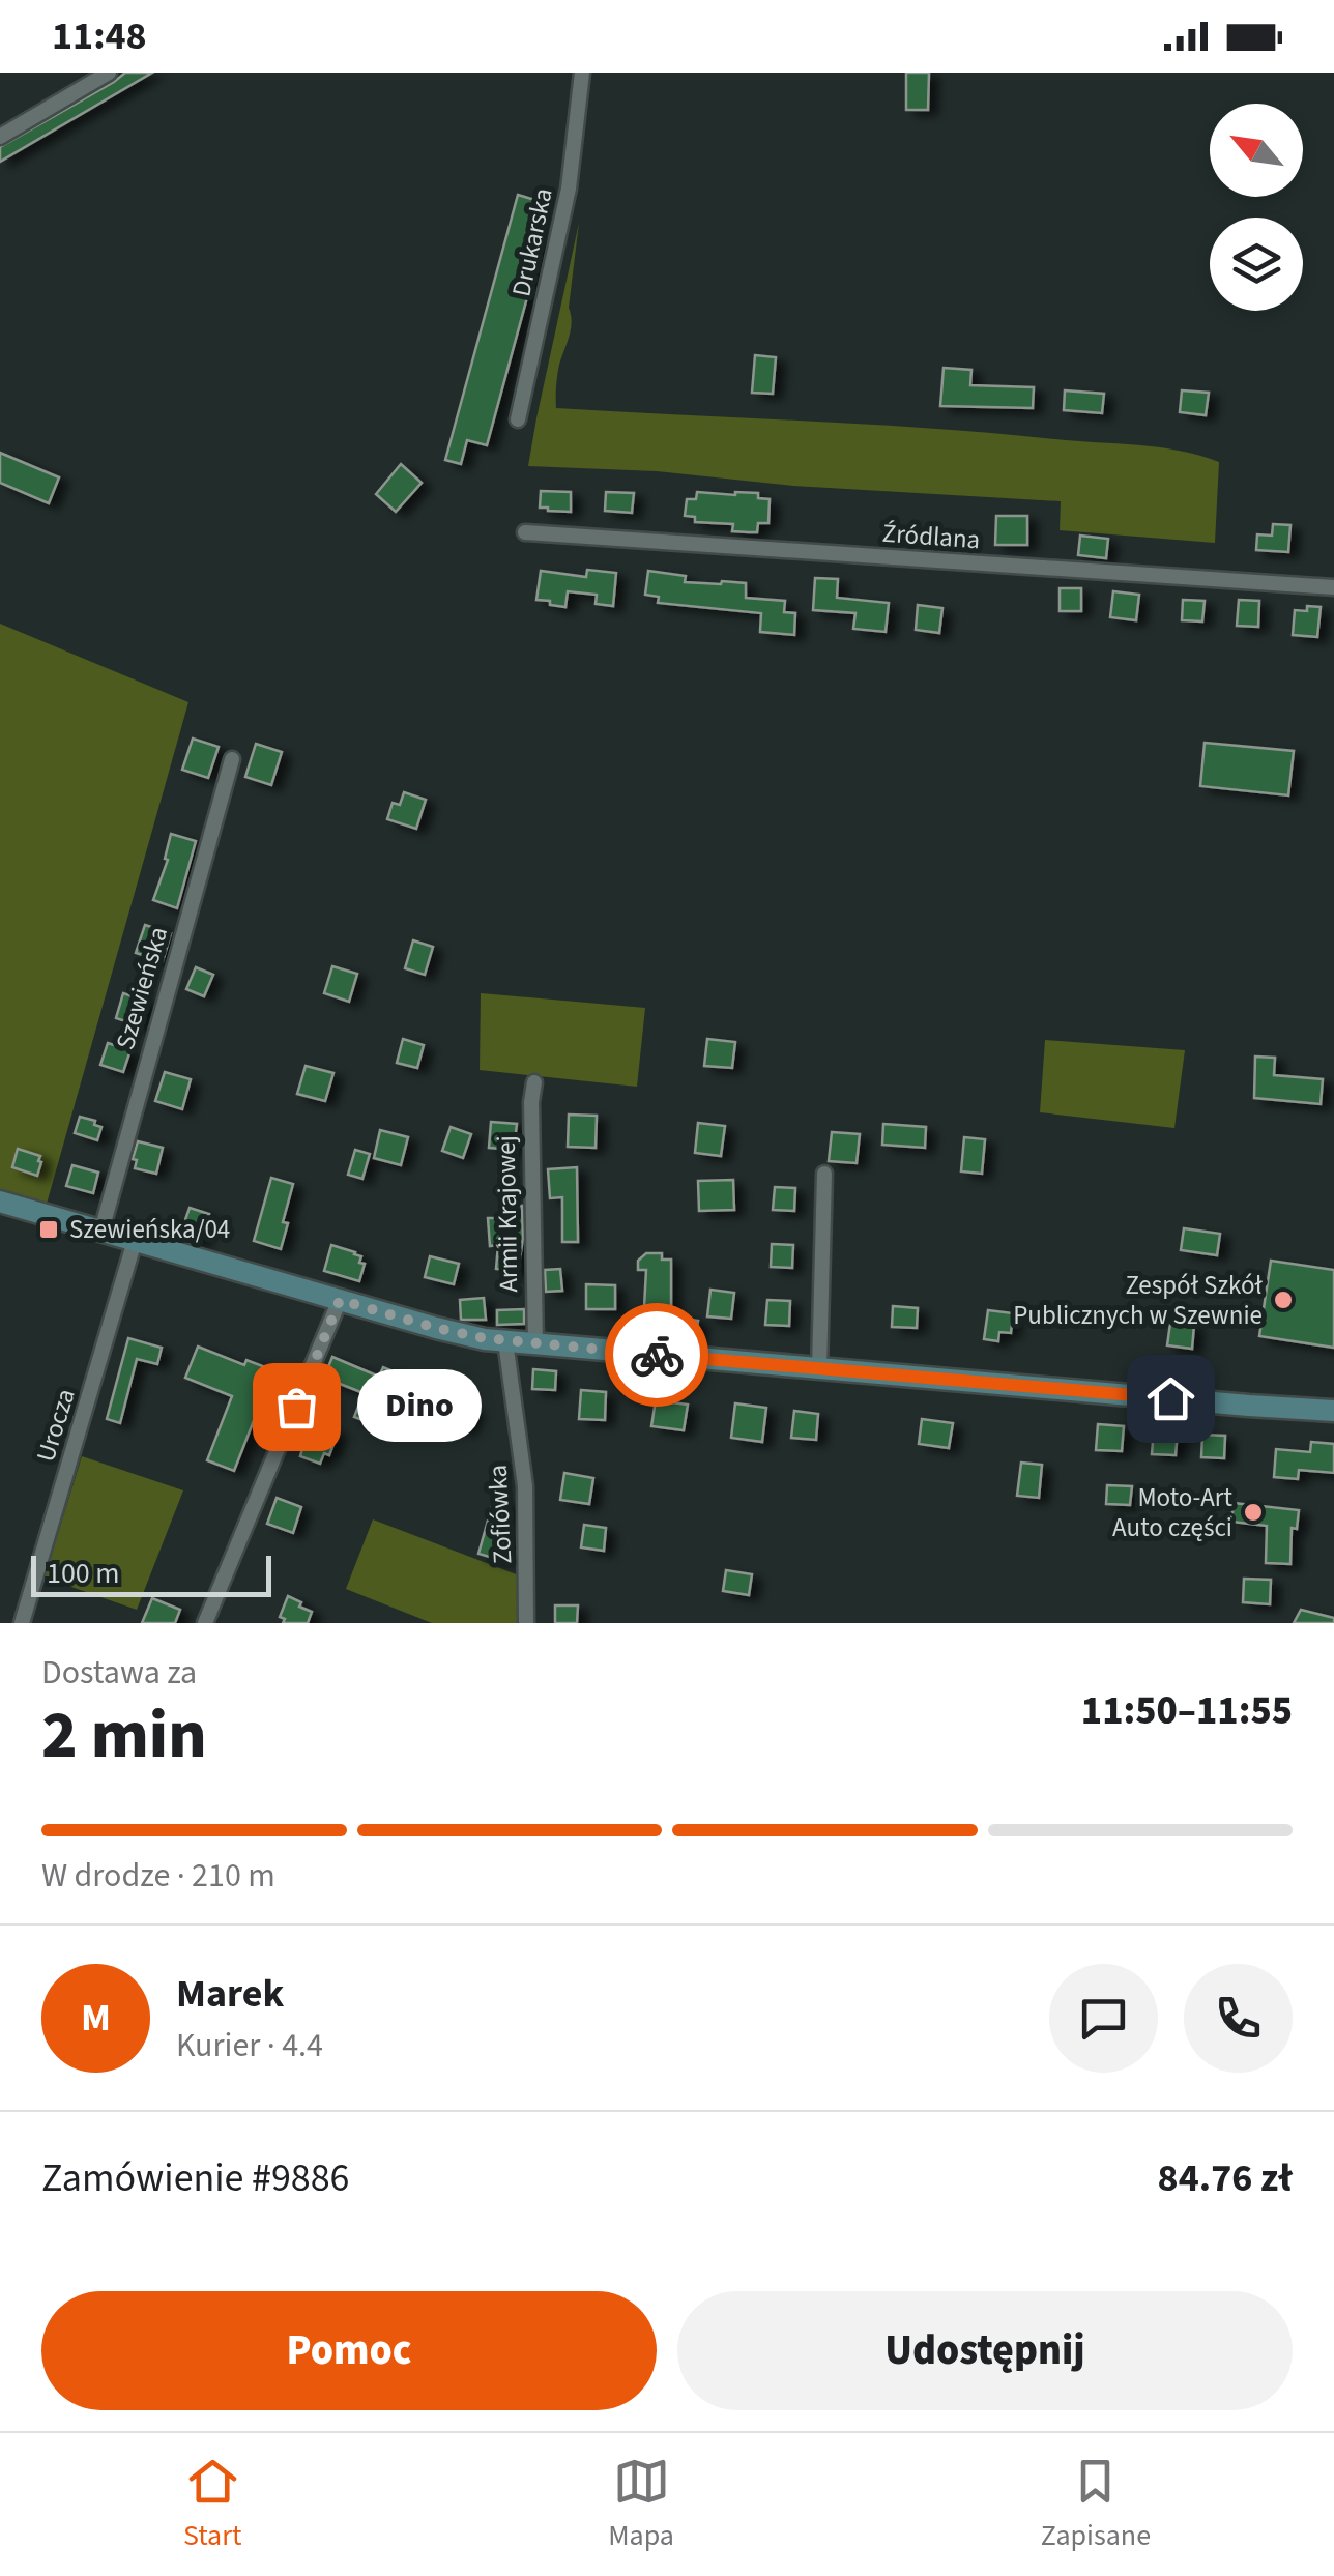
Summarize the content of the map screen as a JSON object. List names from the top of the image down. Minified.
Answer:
{"streets":{"street":["Drukarska","Źródlana","Szewieńska","Armii Krajowej","Urocza","Zofiówka"]},"places":{"transit":["Szewieńska/04"],"other":["Zespół Szkół Publicznych w Szewnie","Dino","Moto-Art Auto części"]},"scale_bar":"100 m","north":"top left","page":{"status":"11:48","bubble":"Dino","scale":"100 m","heading":["2 min","Dostawa za","11:50–11:55"],"panel":["Marek","Kurier · 4.4","Zamówienie #9886","84.76 zł"],"bar":"W drodze · 210 m","round":"M","buttons":["Pomoc","Udostępnij"],"tabs":["Start","Mapa","Zapisane"]}}
